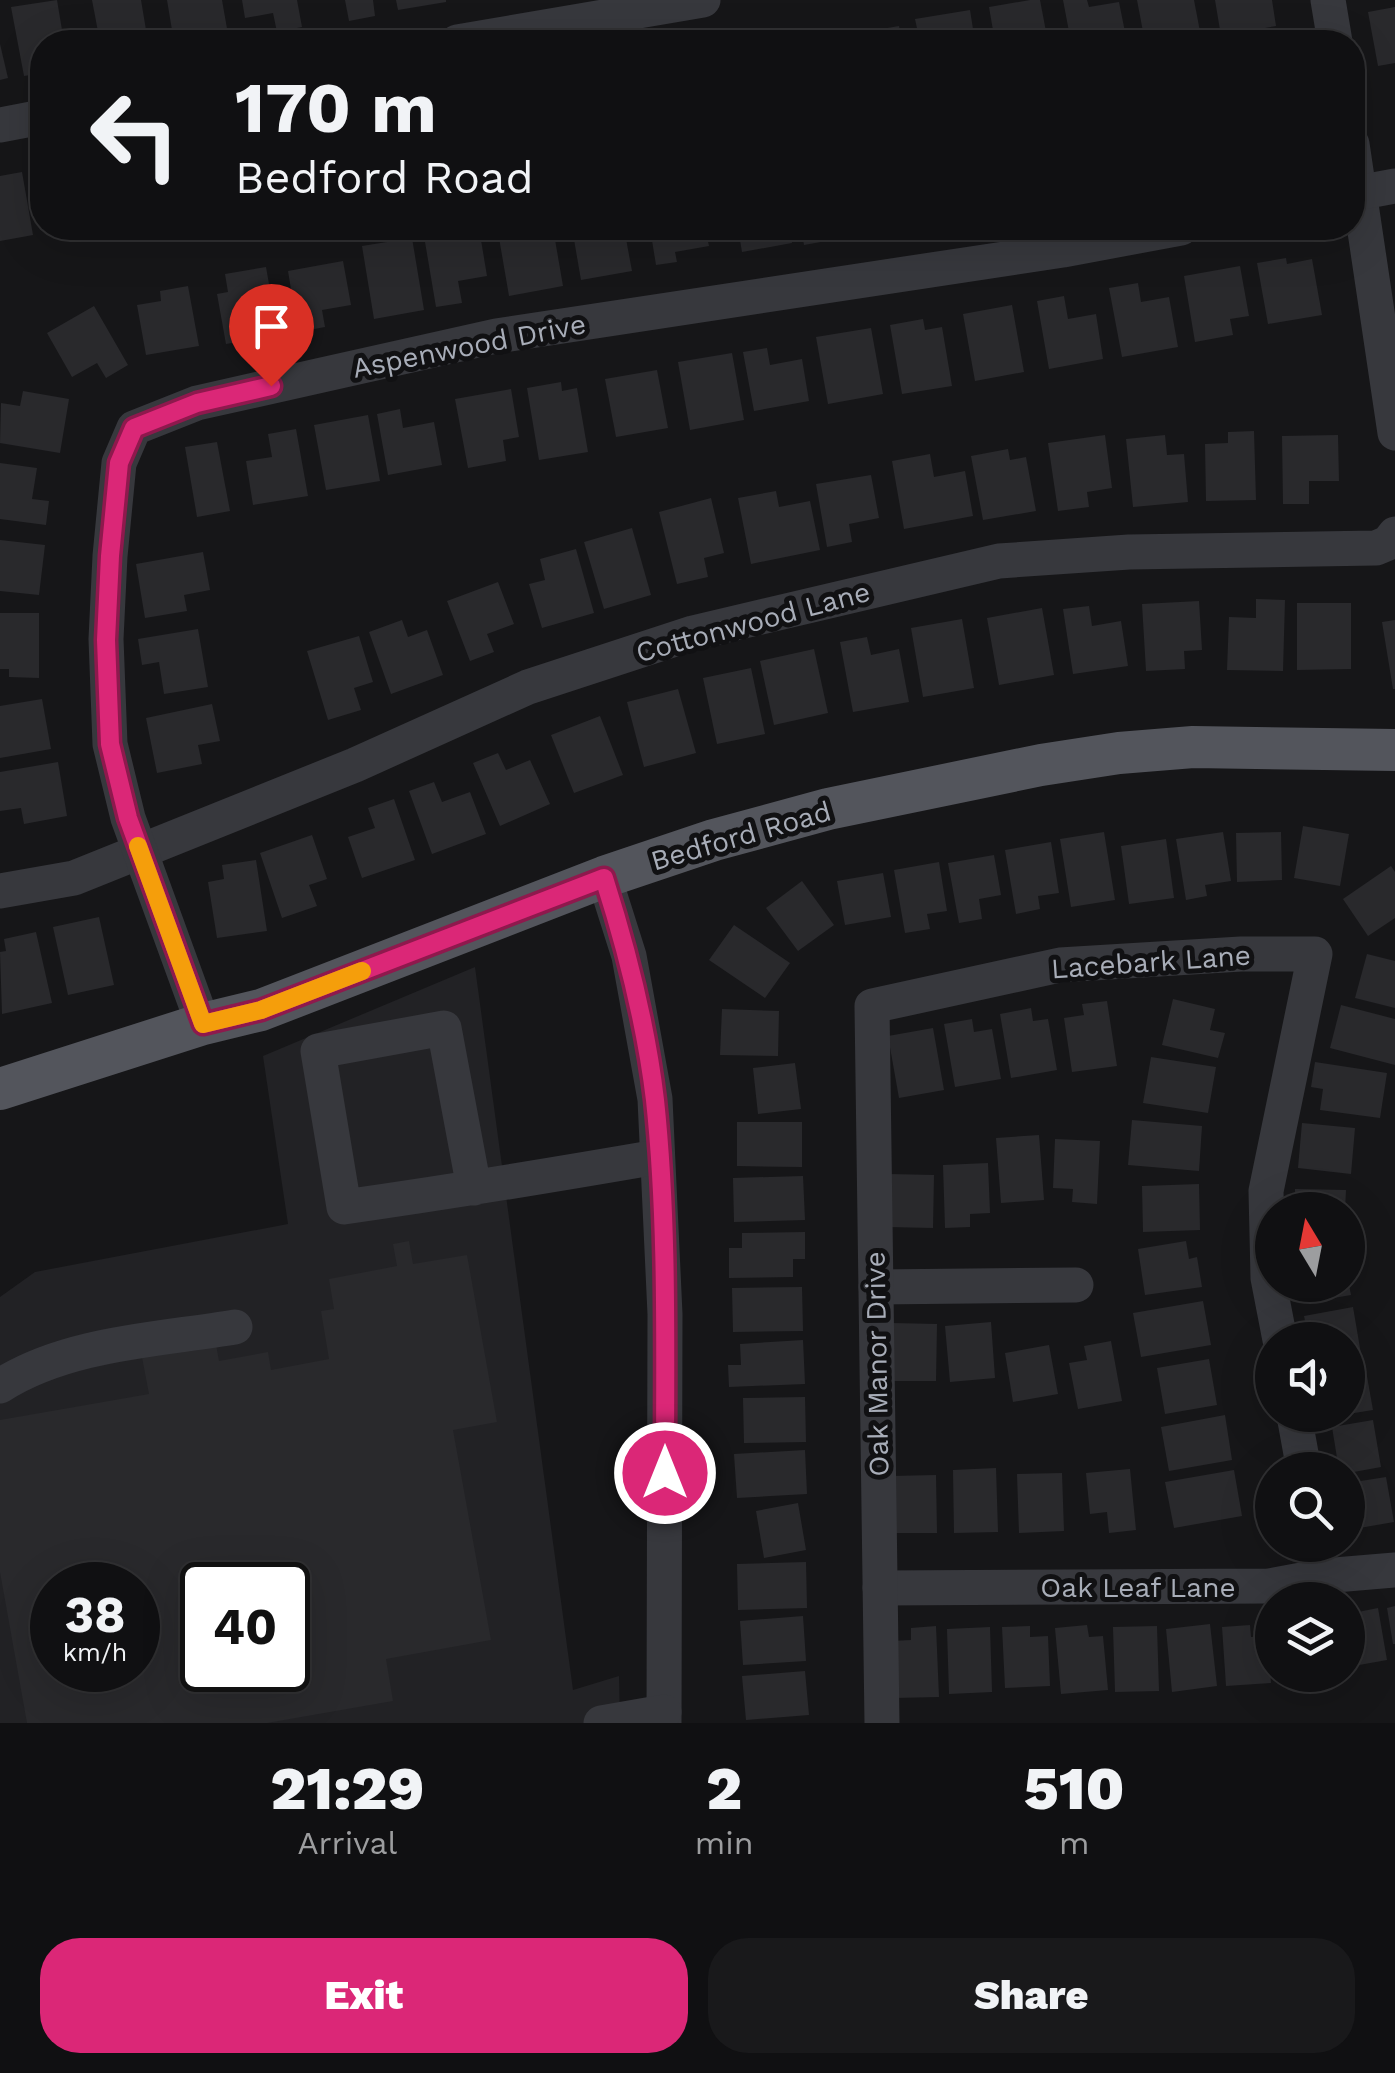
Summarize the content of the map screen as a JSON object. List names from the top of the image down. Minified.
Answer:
{"streets":{"main road":["Bedford Road"],"street":["Aspenwood Drive","Cottonwood Lane","Lacebark Lane","Oak Manor Drive","Oak Leaf Lane"]},"crossings":[["Aspenwood Drive","Cottonwood Lane"],["Aspenwood Drive","Bedford Road"],["Lacebark Lane","Oak Manor Drive"],["Oak Manor Drive","Oak Leaf Lane"]],"north":"top","page":{"turn":["170 m","Bedford Road"],"speed":"38 km/h","limit":"40","eta":["21:29","Arrival","2","min","510","m"],"buttons":["Exit","Share"]}}
